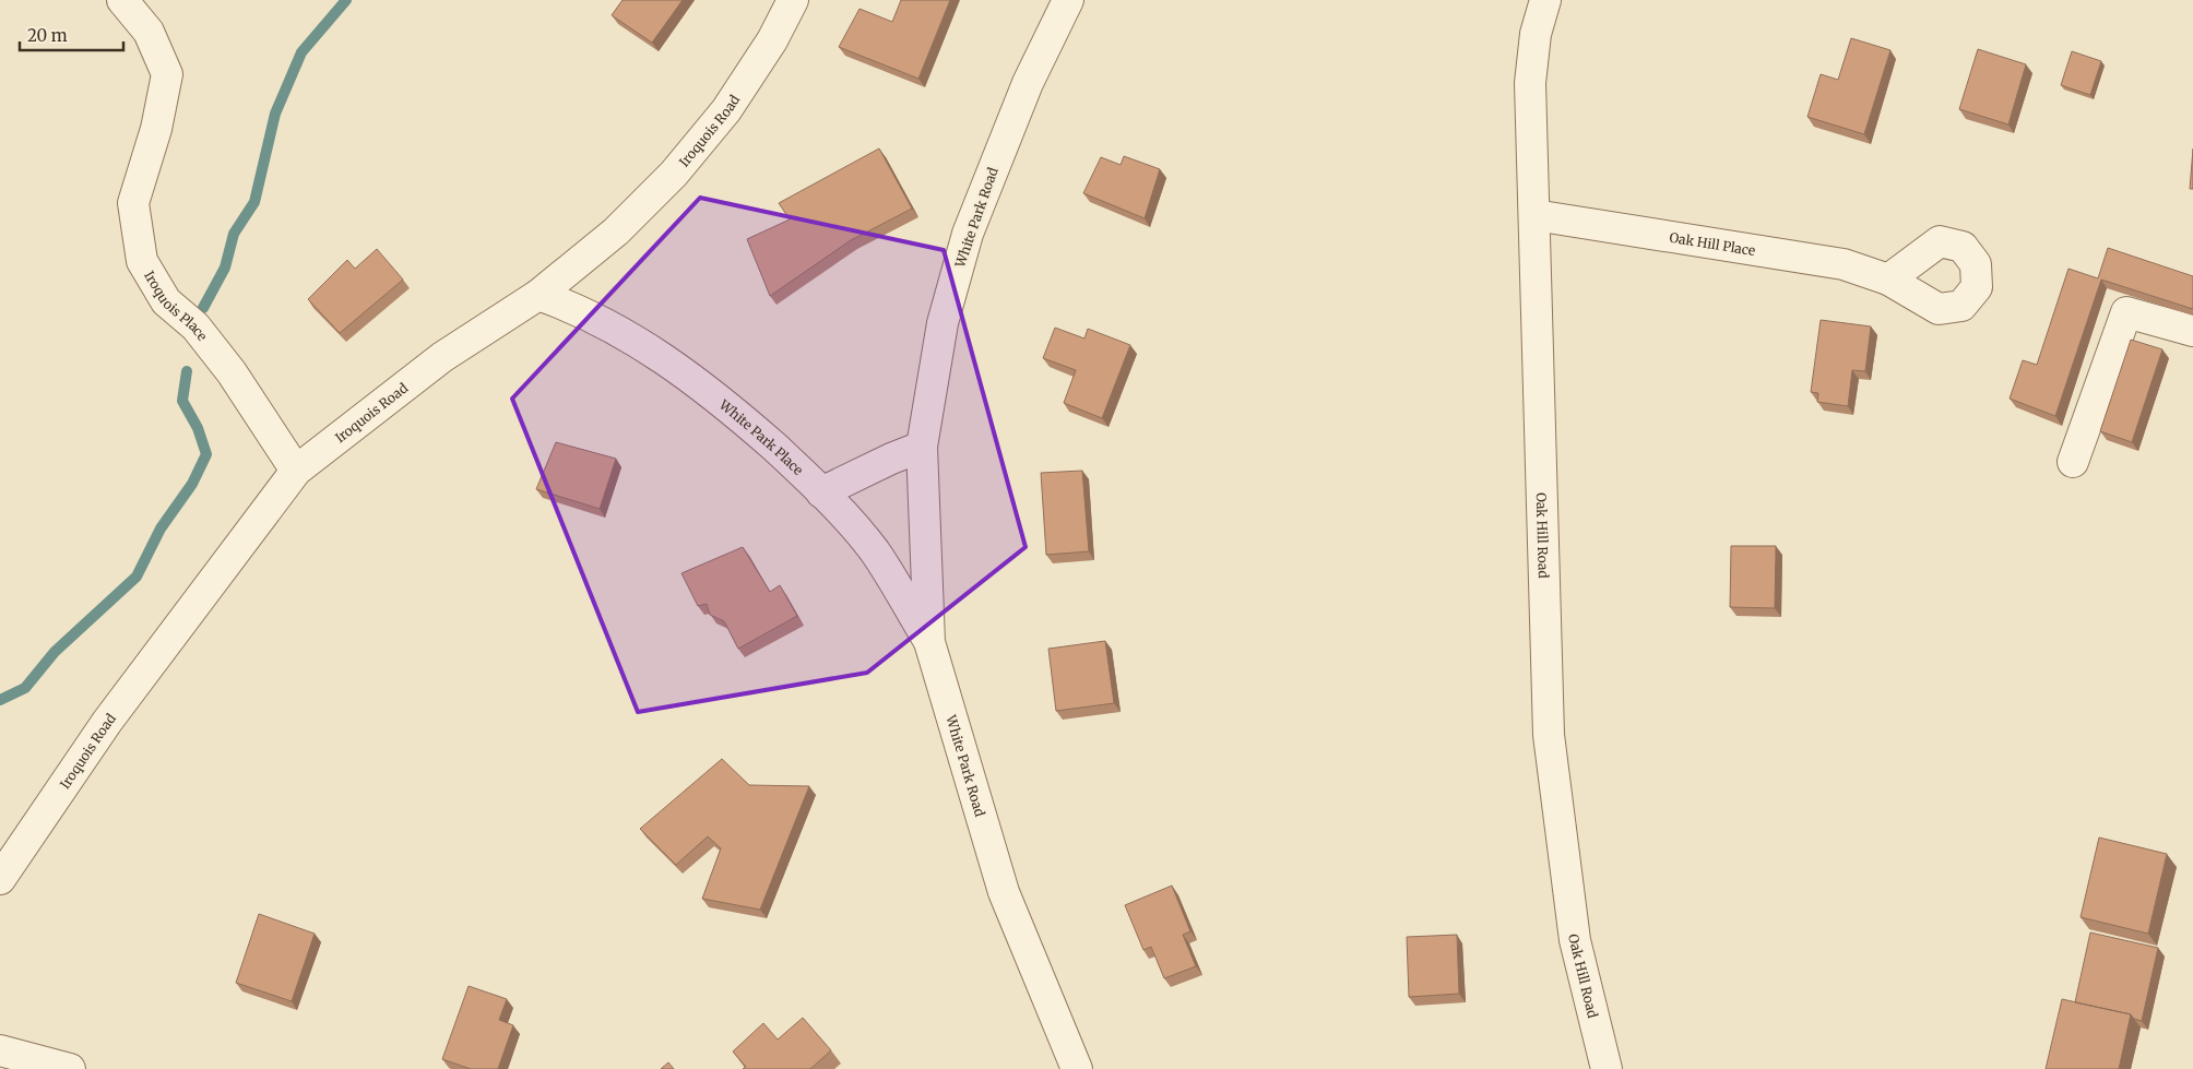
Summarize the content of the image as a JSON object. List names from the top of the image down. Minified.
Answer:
{"streets":{"street":["Iroquois Road","White Park Road","Oak Hill Place","Iroquois Place","White Park Place","Oak Hill Road"]},"crossings":[["Iroquois Road","Iroquois Place"],["Iroquois Road","White Park Place"],["White Park Road","White Park Place"],["Oak Hill Place","Oak Hill Road"]],"scale_bar":"20 m"}
